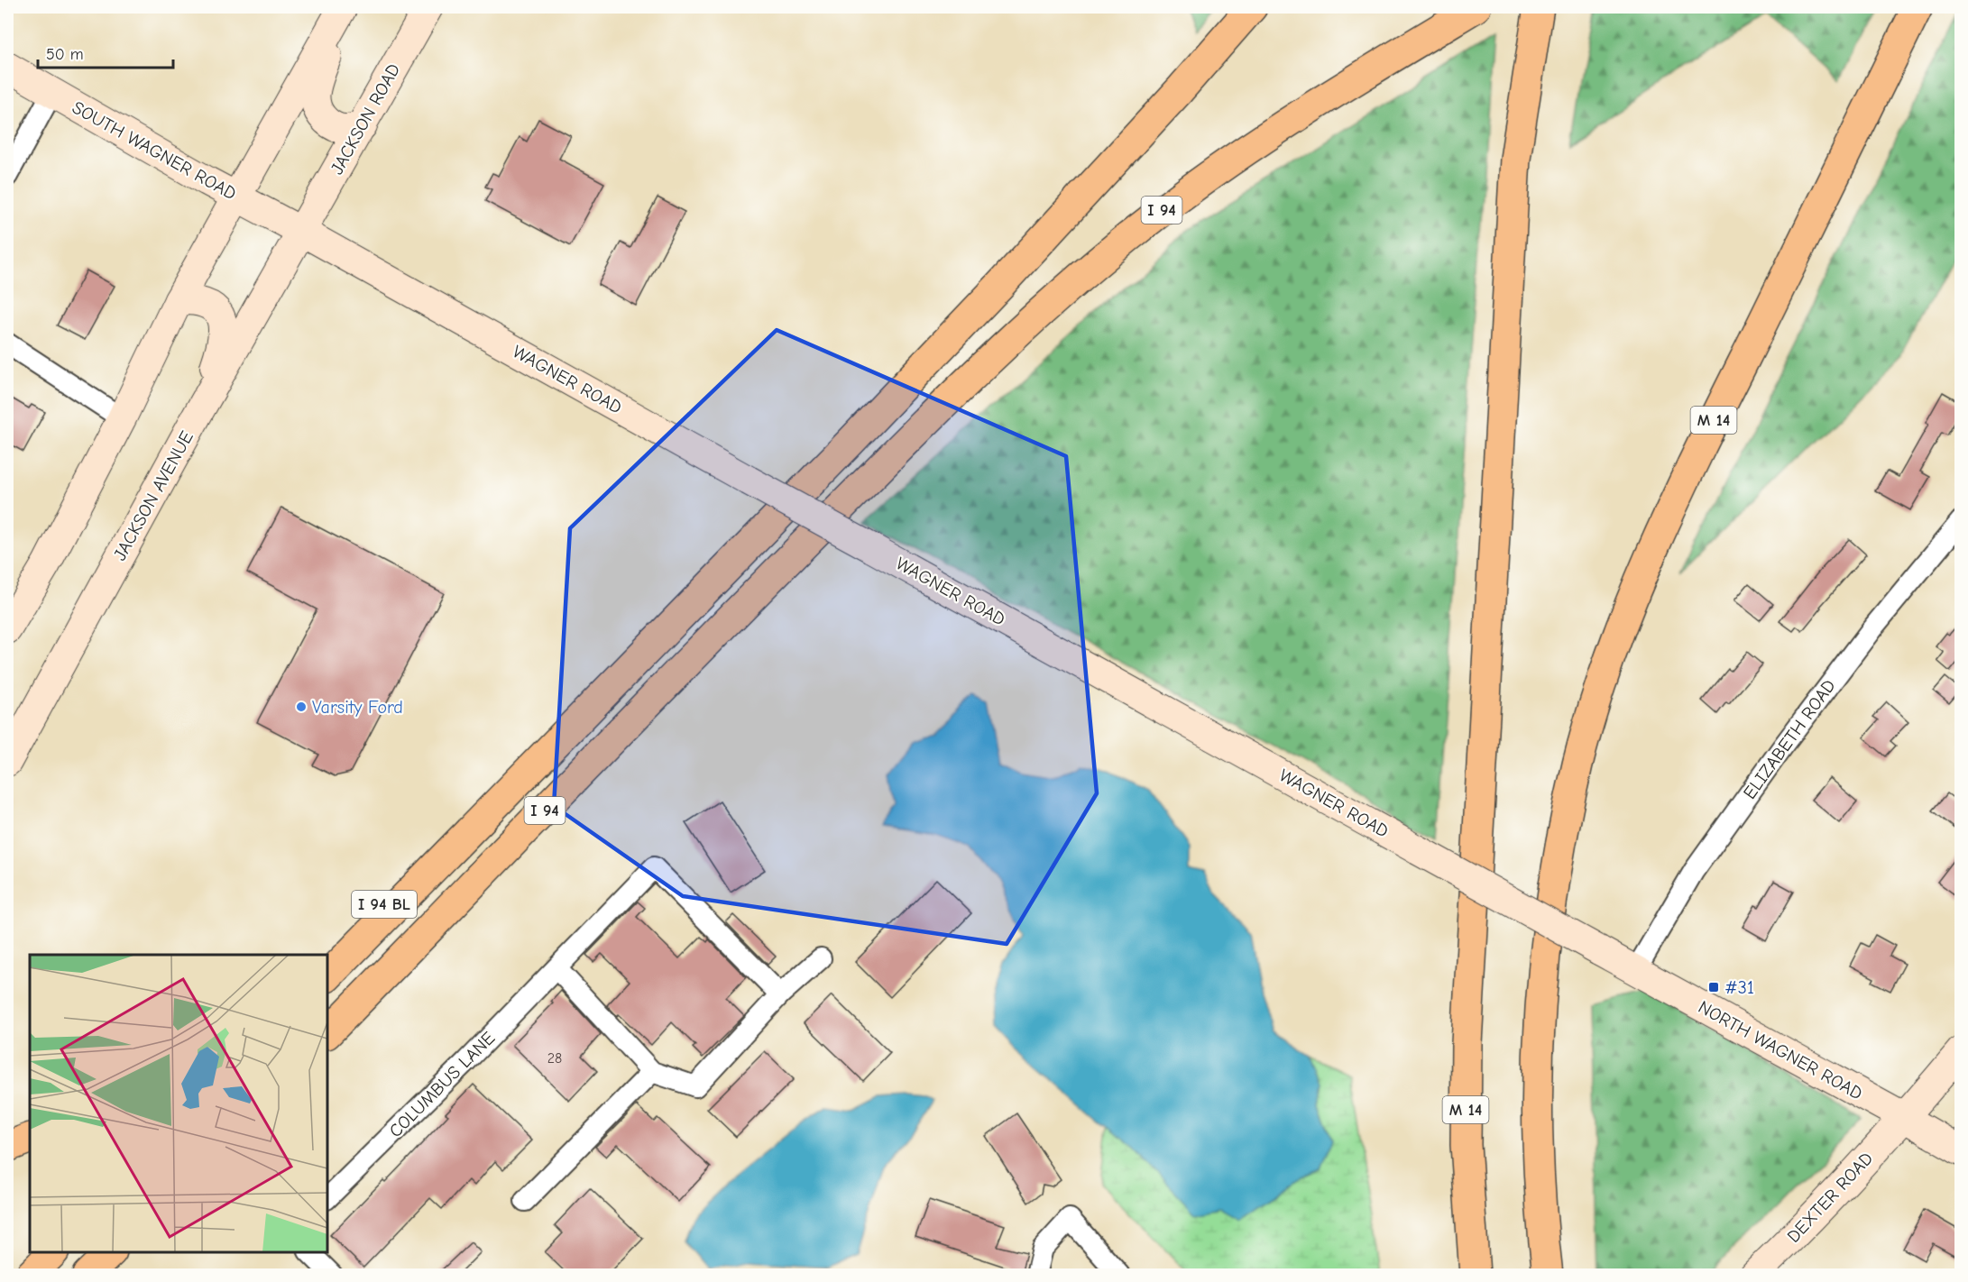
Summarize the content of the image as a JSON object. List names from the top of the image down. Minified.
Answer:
{"streets":{"highway":["I 94","M 14","I 94 BL"],"main road":["JACKSON ROAD","SOUTH WAGNER ROAD","WAGNER ROAD","JACKSON AVENUE","NORTH WAGNER ROAD","DEXTER ROAD"],"street":["ELIZABETH ROAD","COLUMBUS LANE"]},"crossings":[["JACKSON ROAD","SOUTH WAGNER ROAD"],["JACKSON ROAD","WAGNER ROAD"],["JACKSON ROAD","JACKSON AVENUE"],["SOUTH WAGNER ROAD","WAGNER ROAD"],["SOUTH WAGNER ROAD","JACKSON AVENUE"],["I 94","I 94 BL"],["WAGNER ROAD","JACKSON AVENUE"],["WAGNER ROAD","NORTH WAGNER ROAD"],["ELIZABETH ROAD","NORTH WAGNER ROAD"],["NORTH WAGNER ROAD","DEXTER ROAD"]],"places":{"other":["Varsity Ford"],"transit":["#31"]},"house_numbers":["28"],"scale_bar":"50 m"}
